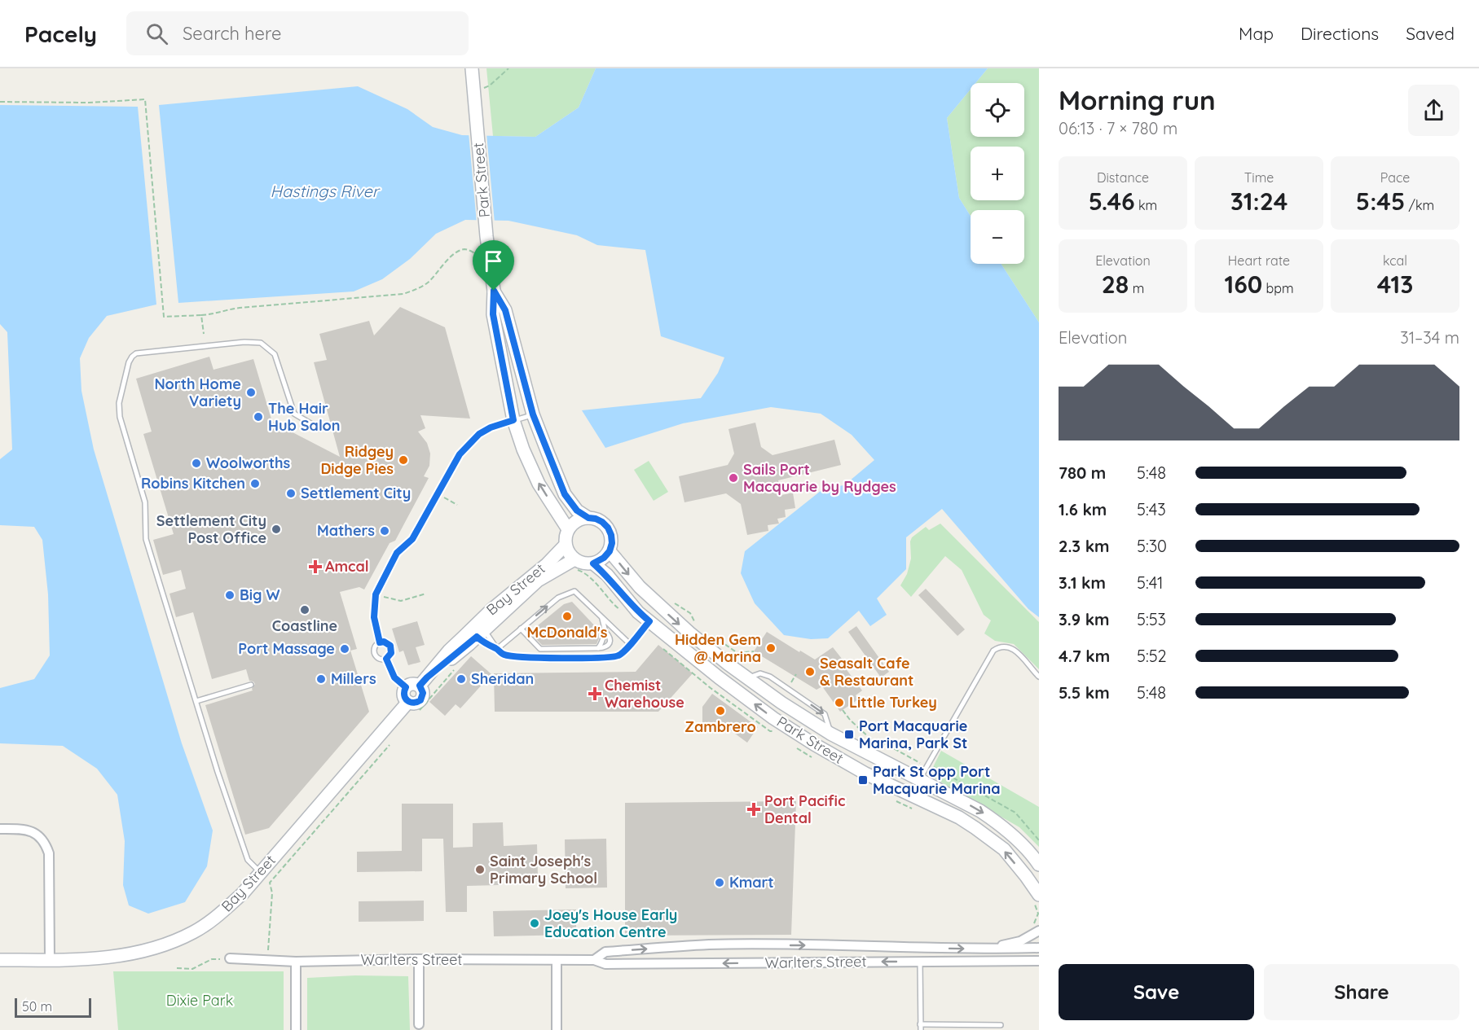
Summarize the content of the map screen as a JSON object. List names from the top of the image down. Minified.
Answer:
{"streets":{"street":["Park Street","Bay Street","Warlters Street"]},"crossings":[["Park Street","Bay Street"]],"water":["Hastings River"],"parks":["Dixie Park"],"places":{"other":["North Home Variety","The Hair Hub Salon","Ridgey Didge Pies","Woolworths","Sails Port Macquarie by Rydges","Robins Kitchen","Settlement City","Settlement City Post Office","Mathers","Big W","Coastline","McDonald's","Hidden Gem @ Marina","Port Massage","Seasalt Cafe & Restaurant","Millers","Sheridan","Little Turkey","Zambrero","Saint Joseph's Primary School","Kmart","Joey's House Early Education Centre"],"health":["Amcal","Chemist Warehouse","Port Pacific Dental"],"transit":["Port Macquarie Marina, Park St","Park St opp Port Macquarie Marina"]},"scale_bar":"50 m","page":{"header":"Pacely","search":"Search here","nav":["Map","Directions","Saved"],"heading":["Morning run","06:13 · 7 × 780 m"],"map_buttons":["+","−"],"stats":[["Distance","5.46 km"],["Time","31:24"],["Pace","5:45 /km"],["Elevation","28 m"],["Heart rate","160 bpm"],["kcal","413"]],"chart":["Elevation","31–34 m"],"list":[{"name":"780 m","note":"5:48"},{"name":"1.6 km","note":"5:43"},{"name":"2.3 km","note":"5:30"},{"name":"3.1 km","note":"5:41"},{"name":"3.9 km","note":"5:53"},{"name":"4.7 km","note":"5:52"},{"name":"5.5 km","note":"5:48"}],"buttons":["Save","Share"],"scale":"50 m"}}
